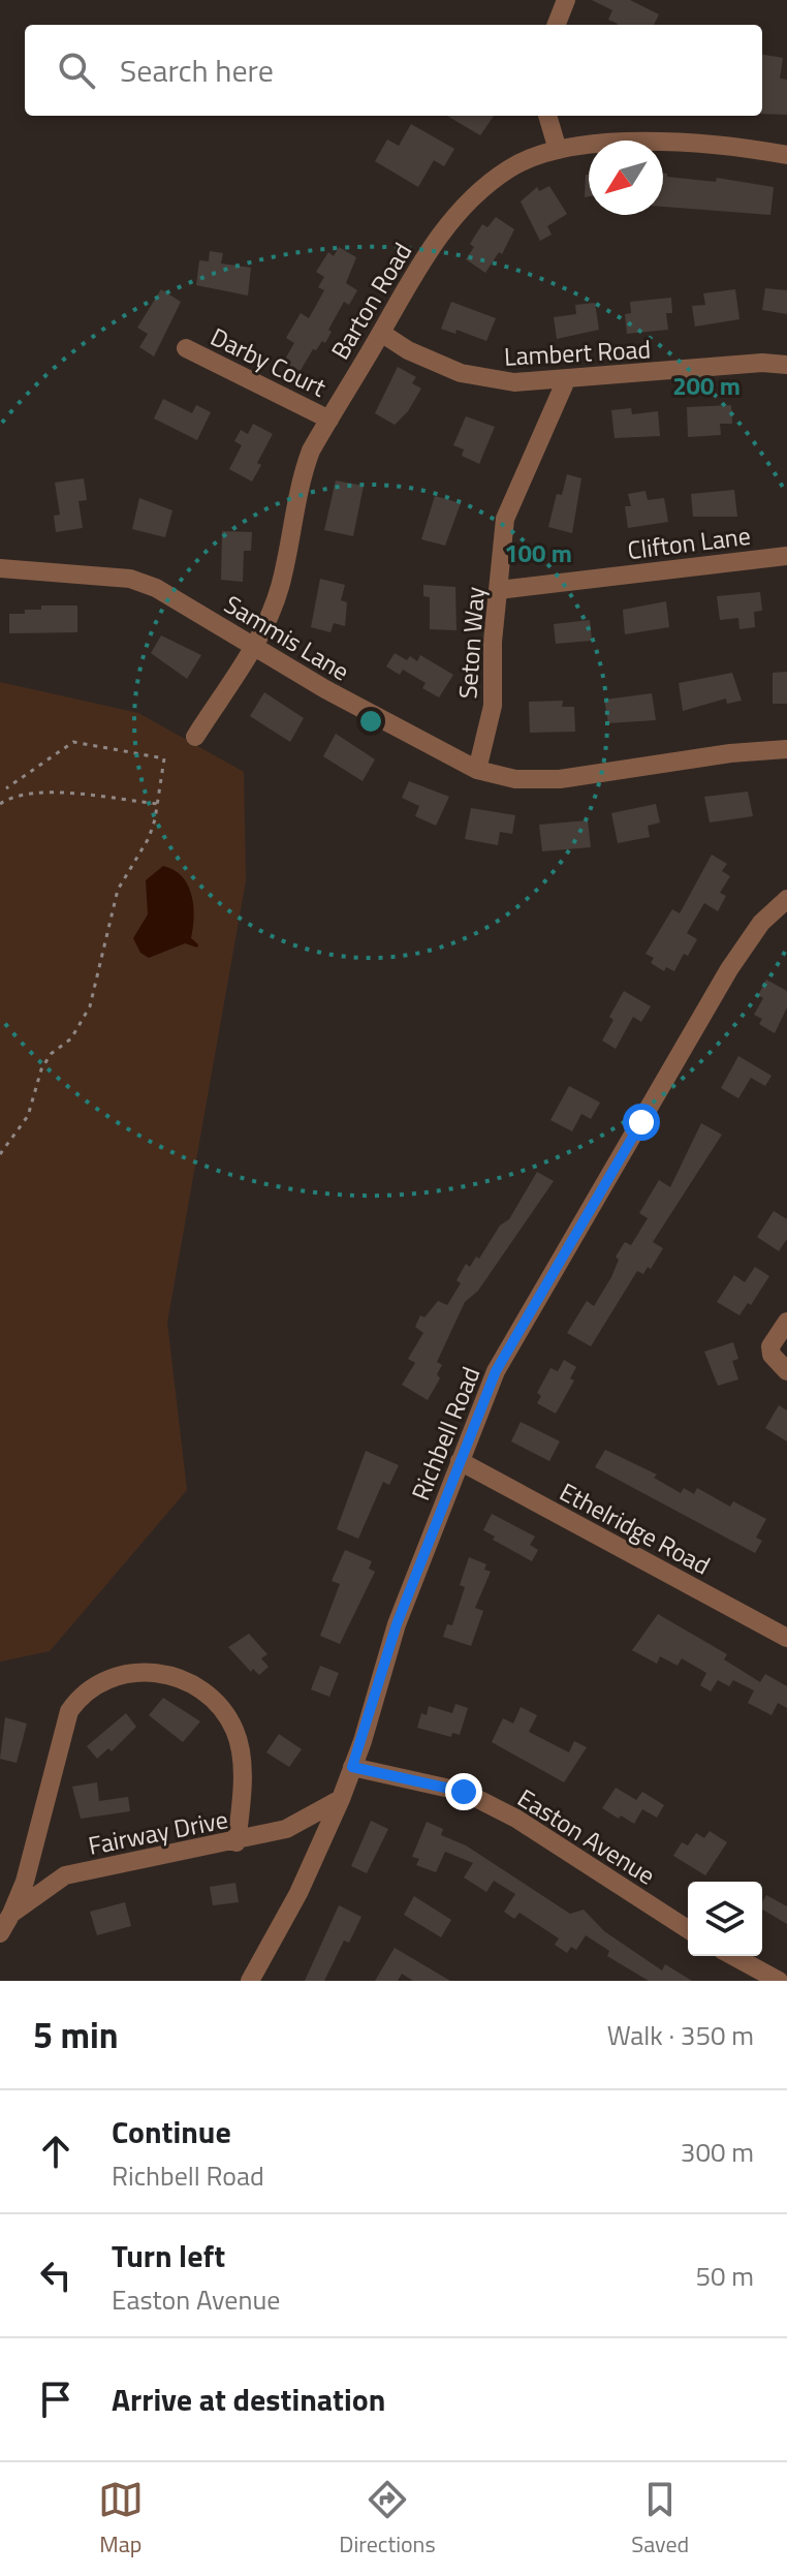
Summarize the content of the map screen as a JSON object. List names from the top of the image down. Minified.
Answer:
{"streets":{"street":["Barton Road","Lambert Road","Darby Court","Clifton Lane","Sammis Lane","Seton Way","Richbell Road","Ethelridge Road","Fairway Drive","Easton Avenue"]},"crossings":[["Barton Road","Lambert Road"],["Barton Road","Darby Court"],["Barton Road","Sammis Lane"],["Lambert Road","Seton Way"],["Clifton Lane","Seton Way"],["Sammis Lane","Seton Way"],["Richbell Road","Ethelridge Road"],["Richbell Road","Fairway Drive"],["Richbell Road","Easton Avenue"]],"north":"bottom left","page":{"search":"Search here","heading":["5 min","Walk · 350 m"],"list":[["Continue","Richbell Road","300 m"],["Turn left","Easton Avenue","50 m"],"Arrive at destination"],"nav":["Map","Directions","Saved"]},"rings":["200 m","100 m"]}
